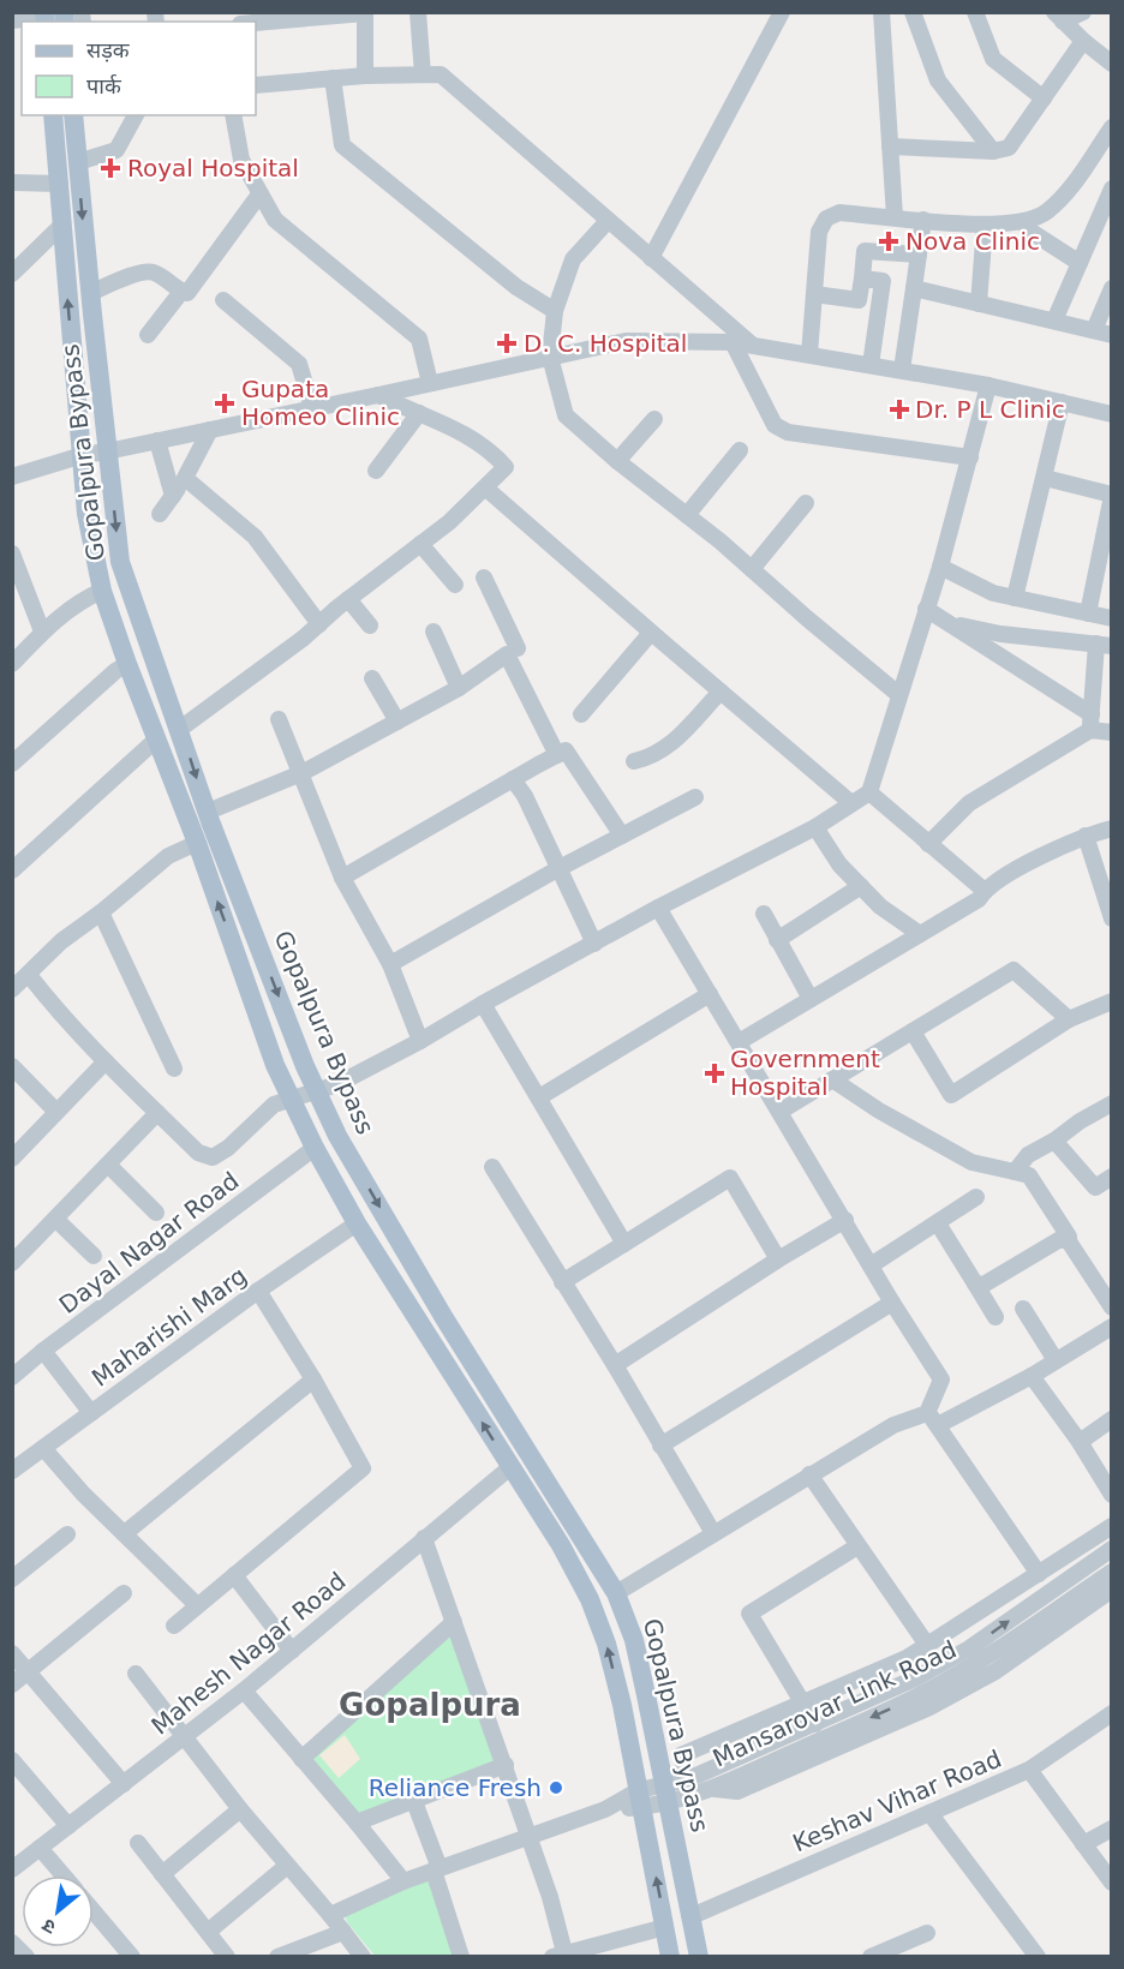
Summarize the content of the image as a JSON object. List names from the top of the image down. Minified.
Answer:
{"streets":{"main road":["Gopalpura Bypass"],"street":["Dayal Nagar Road","Maharishi Marg","Mahesh Nagar Road","Mansarovar Link Road","Keshav Vihar Road"]},"crossings":[["Gopalpura Bypass","Dayal Nagar Road"],["Gopalpura Bypass","Maharishi Marg"],["Gopalpura Bypass","Mahesh Nagar Road"],["Gopalpura Bypass","Mansarovar Link Road"],["Gopalpura Bypass","Keshav Vihar Road"]],"districts":["Gopalpura"],"places":{"health":["Royal Hospital","Nova Clinic","D. C. Hospital","Gupata Homeo Clinic","Dr. P L Clinic","Government Hospital"],"other":["Reliance Fresh"]},"legend":["सड़क","पार्क"],"north":"bottom left"}
